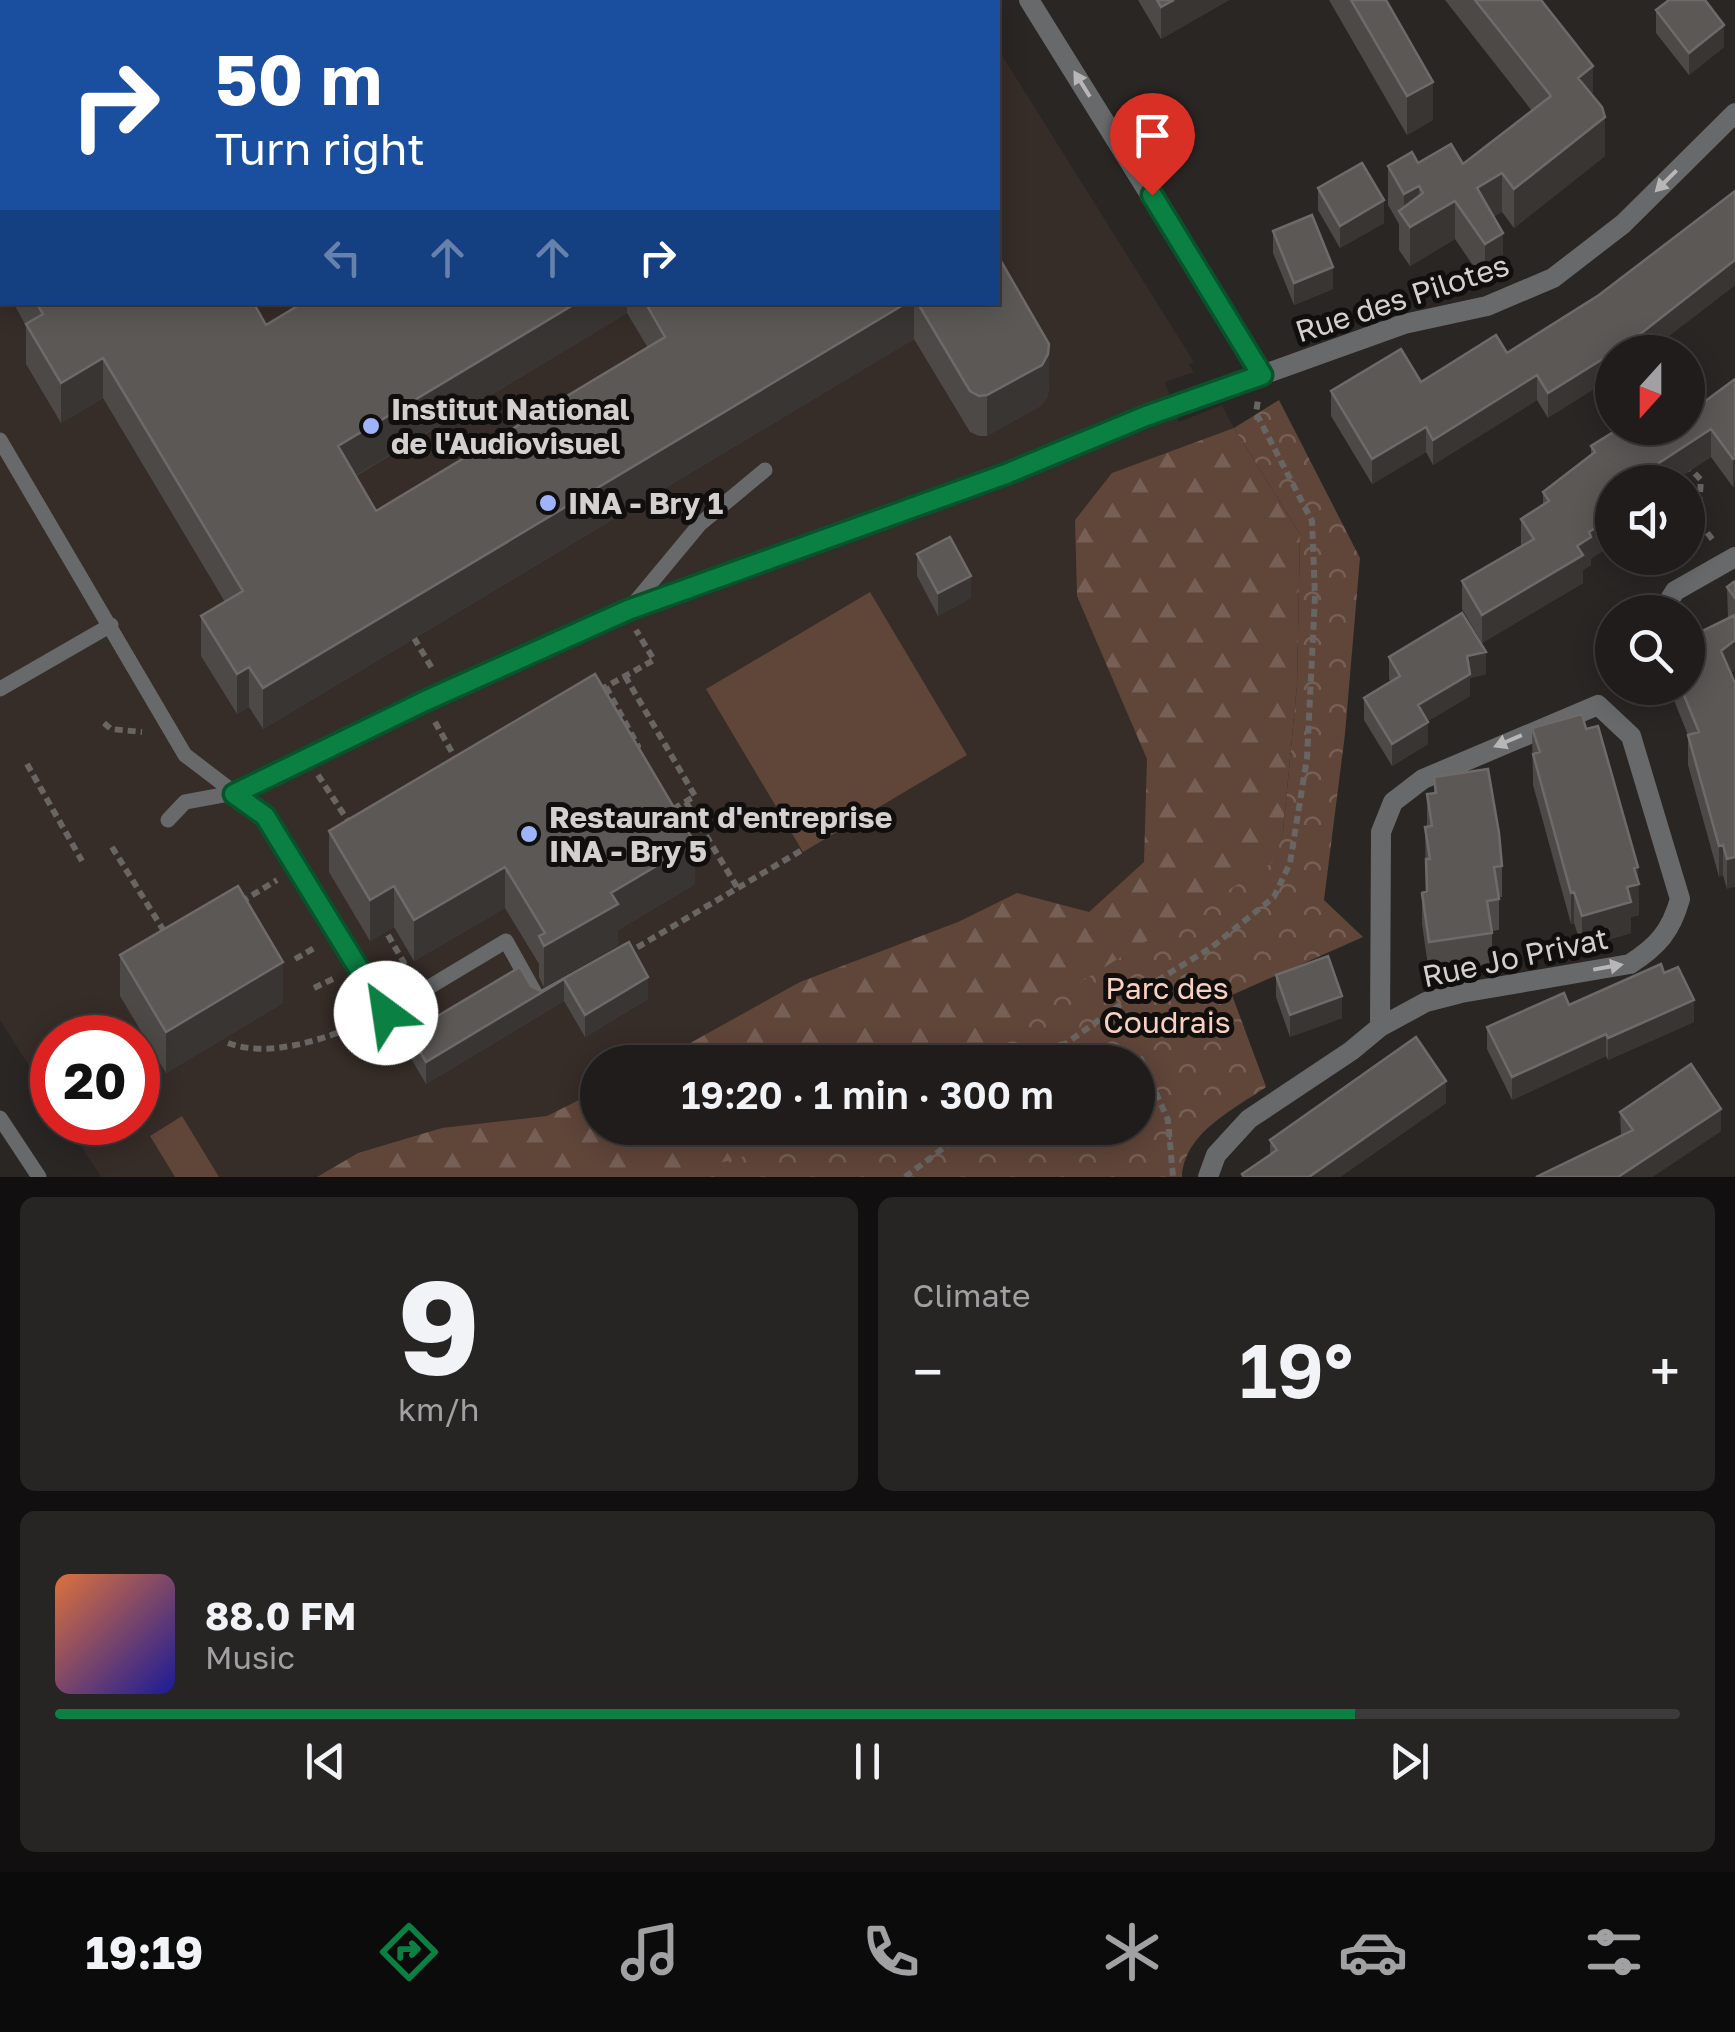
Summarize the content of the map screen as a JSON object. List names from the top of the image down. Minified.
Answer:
{"streets":{"street":["Rue des Pilotes","Rue Jo Privat"]},"one_way":["Rue des Pilotes"],"parks":["Parc des Coudrais"],"places":["Institut National de l'Audiovisuel","INA - Bry 1","Restaurant d'entreprise INA - Bry 5"],"north":"bottom","page":{"turn":["50 m","Turn right"],"limit":"20","trip":"19:20 · 1 min · 300 m","tile":[["9","km/h"],"Climate"],"heat":["−","19°","+"],"song":["88.0 FM","Music"],"tabs":"19:19"}}
